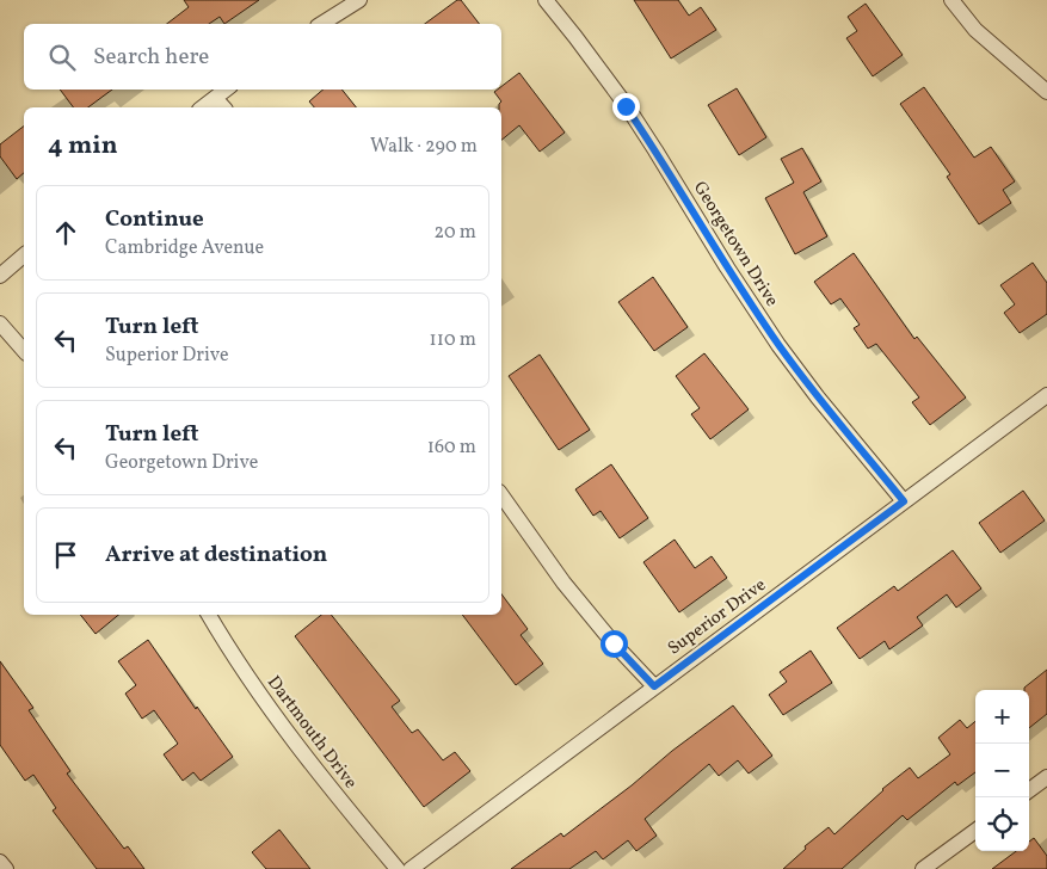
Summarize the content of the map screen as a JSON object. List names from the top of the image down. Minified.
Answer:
{"streets":{"street":["Georgetown Drive","Superior Drive","Dartmouth Drive"]},"crossings":[["Georgetown Drive","Superior Drive"]],"page":{"search":"Search here","heading":["4 min","Walk · 290 m"],"list":[["Continue","Cambridge Avenue","20 m"],["Turn left","Superior Drive","110 m"],["Turn left","Georgetown Drive","160 m"],"Arrive at destination"],"map_buttons":["+","−"]}}
